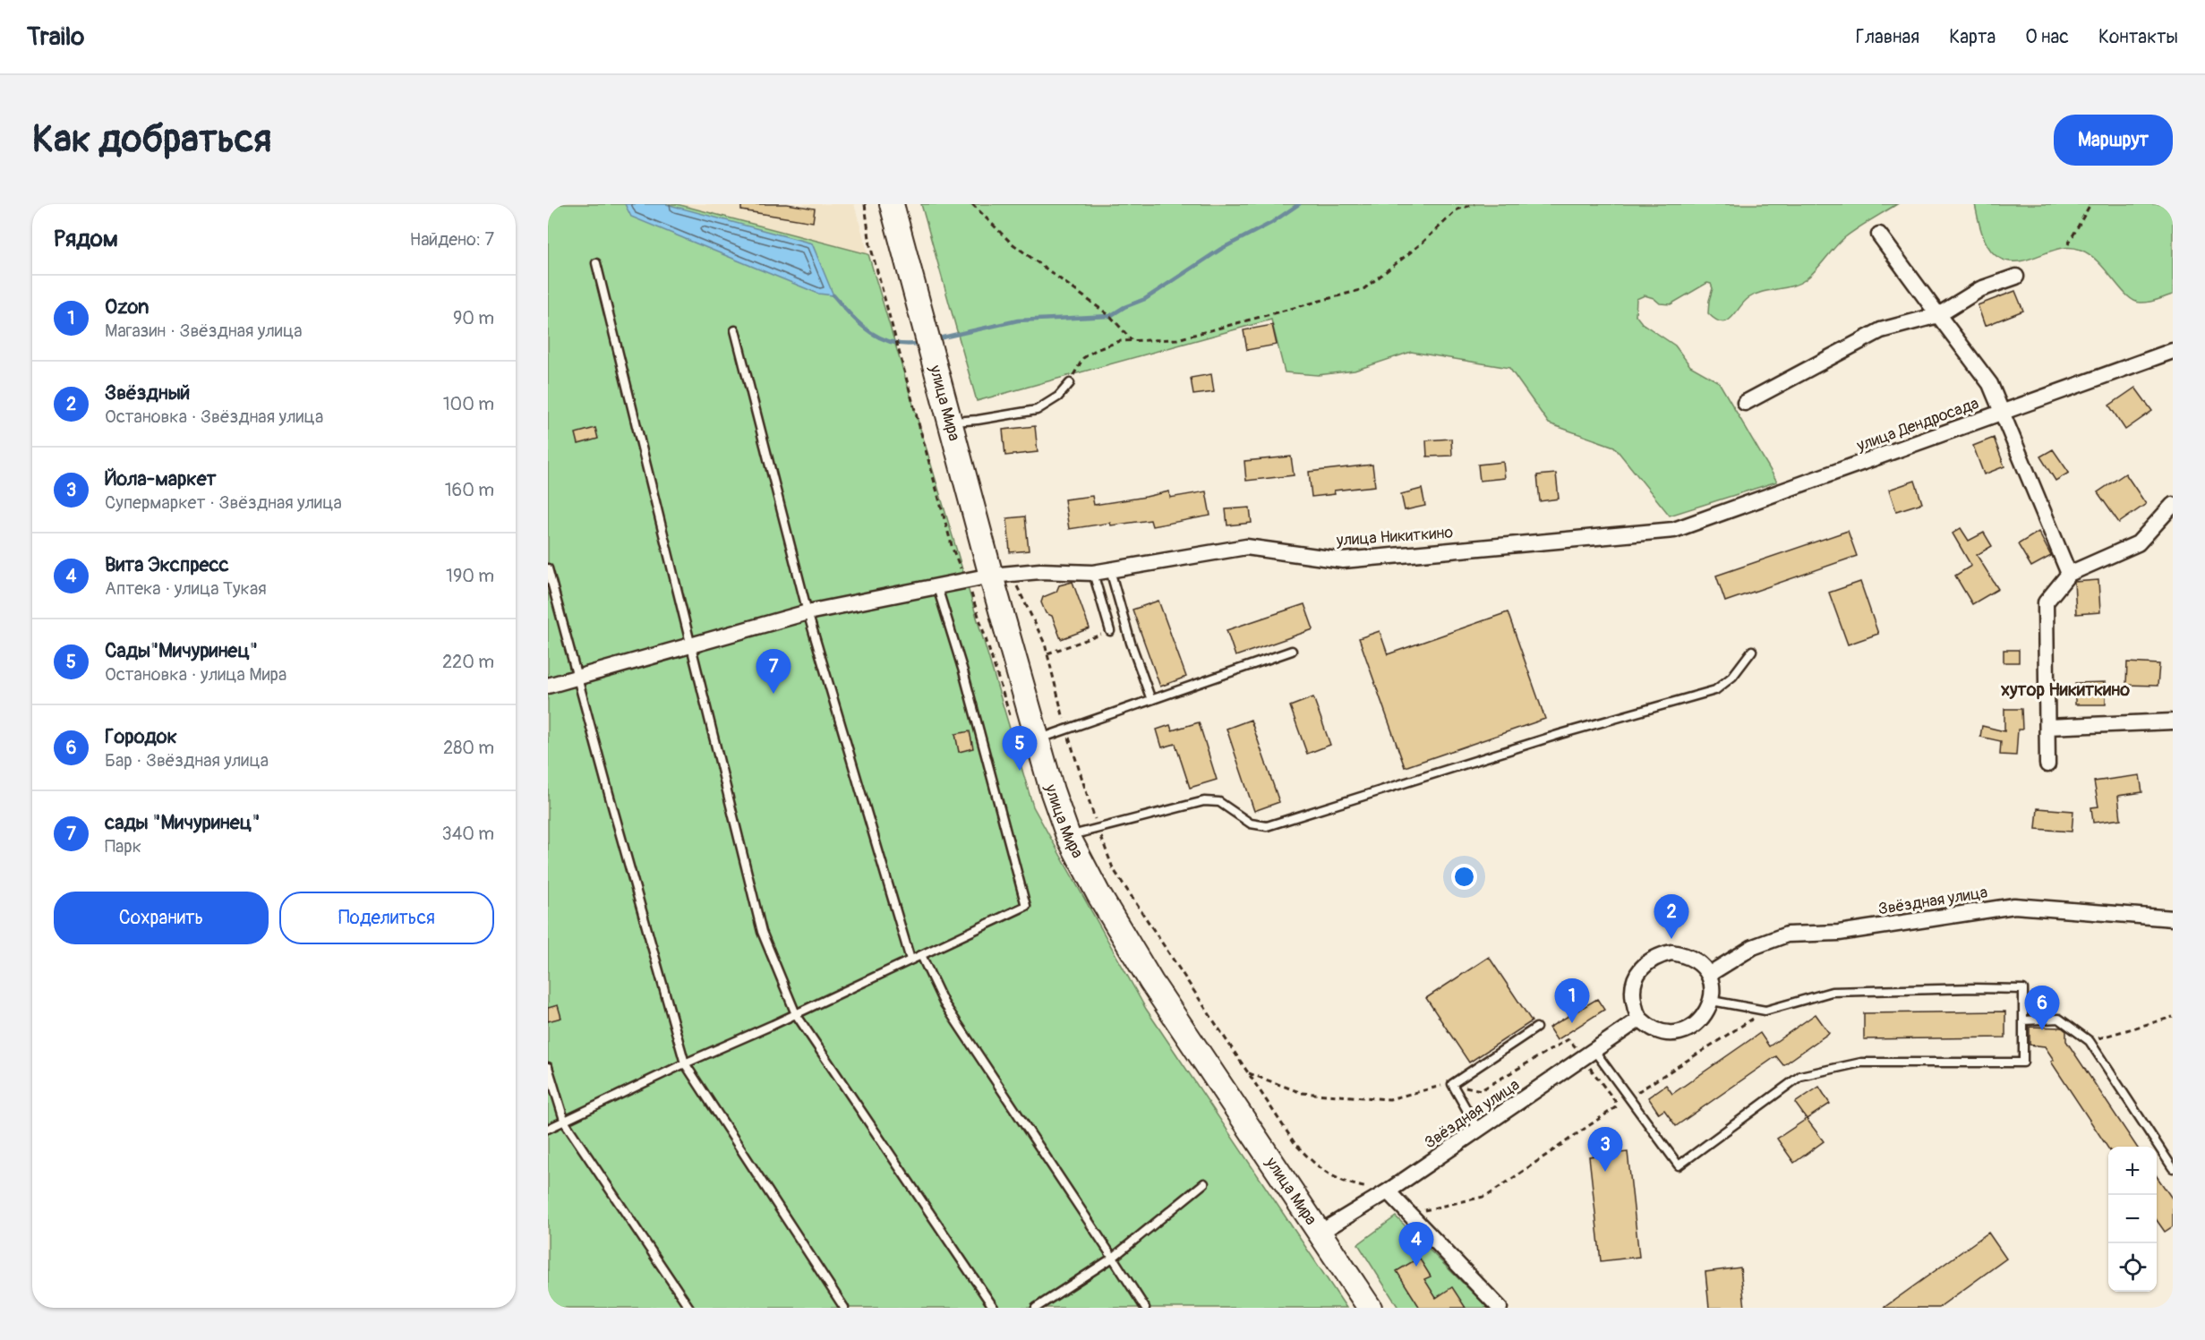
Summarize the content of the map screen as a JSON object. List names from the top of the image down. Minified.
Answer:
{"streets":{"main road":["улица Мира"],"street":["улица Дендросада","улица Никиткино","Звёздная улица"]},"crossings":[["улица Мира","улица Никиткино"],["улица Мира","Звёздная улица"],["улица Дендросада","улица Никиткино"]],"districts":["хутор Никиткино"],"page":{"header":"Trailo","nav":["Главная","Карта","О нас","Контакты"],"buttons":["Маршрут",["Сохранить","Поделиться"]],"title":"Как добраться","heading":["Рядом","Найдено: 7"],"list":[{"mark":"1","name":"Ozon","note":"Магазин · Звёздная улица","value":"90 m"},{"mark":"2","name":"Звёздный","note":"Остановка · Звёздная улица","value":"100 m"},{"mark":"3","name":"Йола-маркет","note":"Супермаркет · Звёздная улица","value":"160 m"},{"mark":"4","name":"Вита Экспресс","note":"Аптека · улица Тукая","value":"190 m"},{"mark":"5","name":"Сады\"Мичуринец\"","note":"Остановка · улица Мира","value":"220 m"},{"mark":"6","name":"Городок","note":"Бар · Звёздная улица","value":"280 m"},{"mark":"7","name":"сады \"Мичуринец\"","note":"Парк","value":"340 m"}],"pins":["7","5","2","1","6","3","4"],"map_buttons":["+","−"]}}
